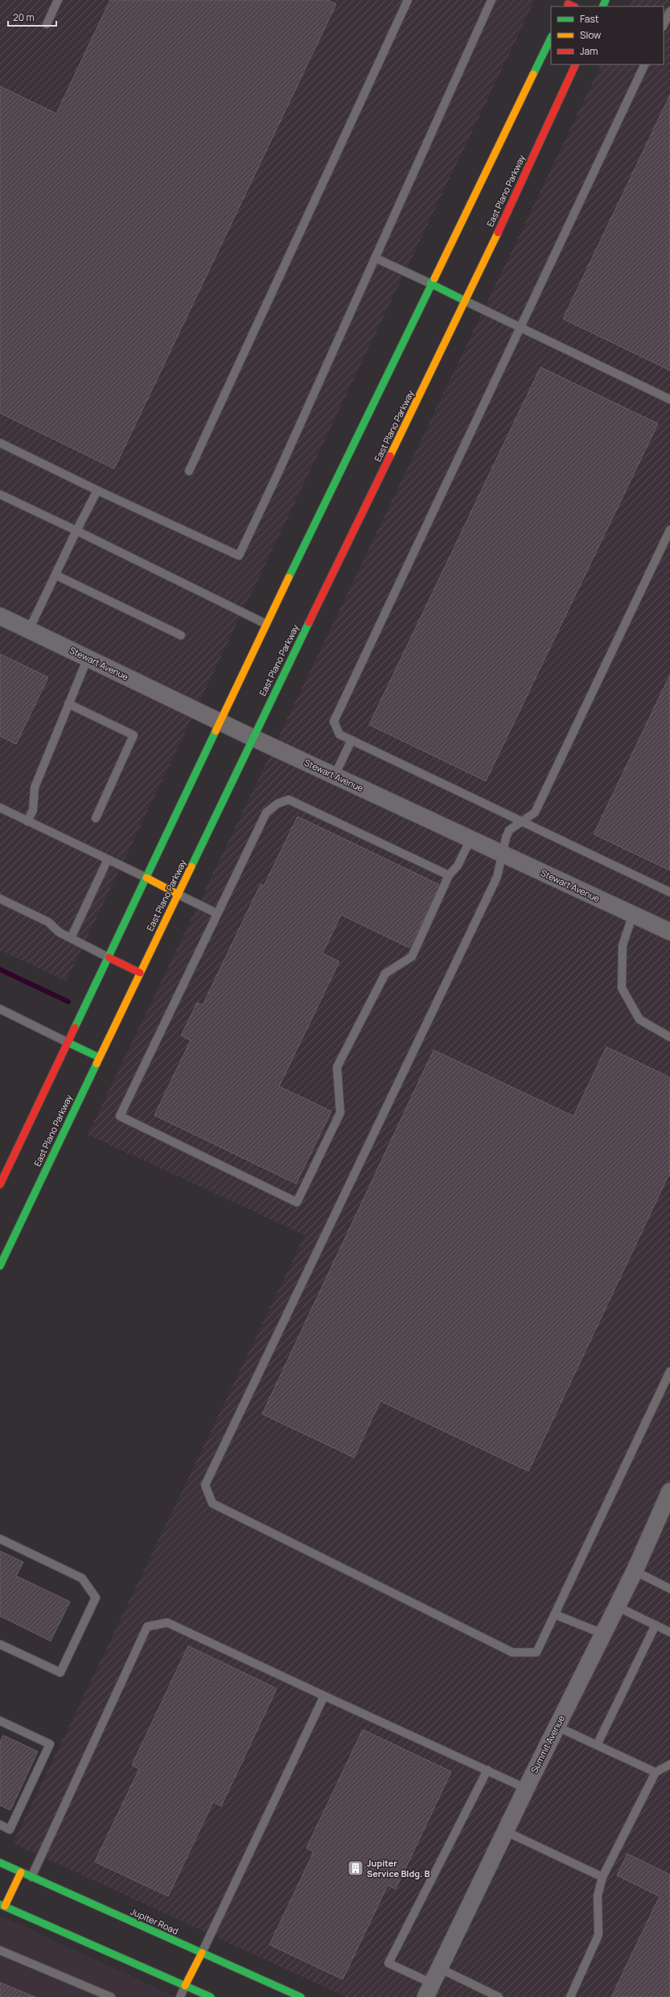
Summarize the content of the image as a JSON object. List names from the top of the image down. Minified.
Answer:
{"streets":{"main road":["East Plano Parkway","Jupiter Road"],"street":["Stewart Avenue","Summit Avenue"]},"crossings":[["East Plano Parkway","Stewart Avenue"]],"places":{"building":["Jupiter Service Bldg. B"]},"legend":["Fast","Slow","Jam"],"scale_bar":"20 m"}
